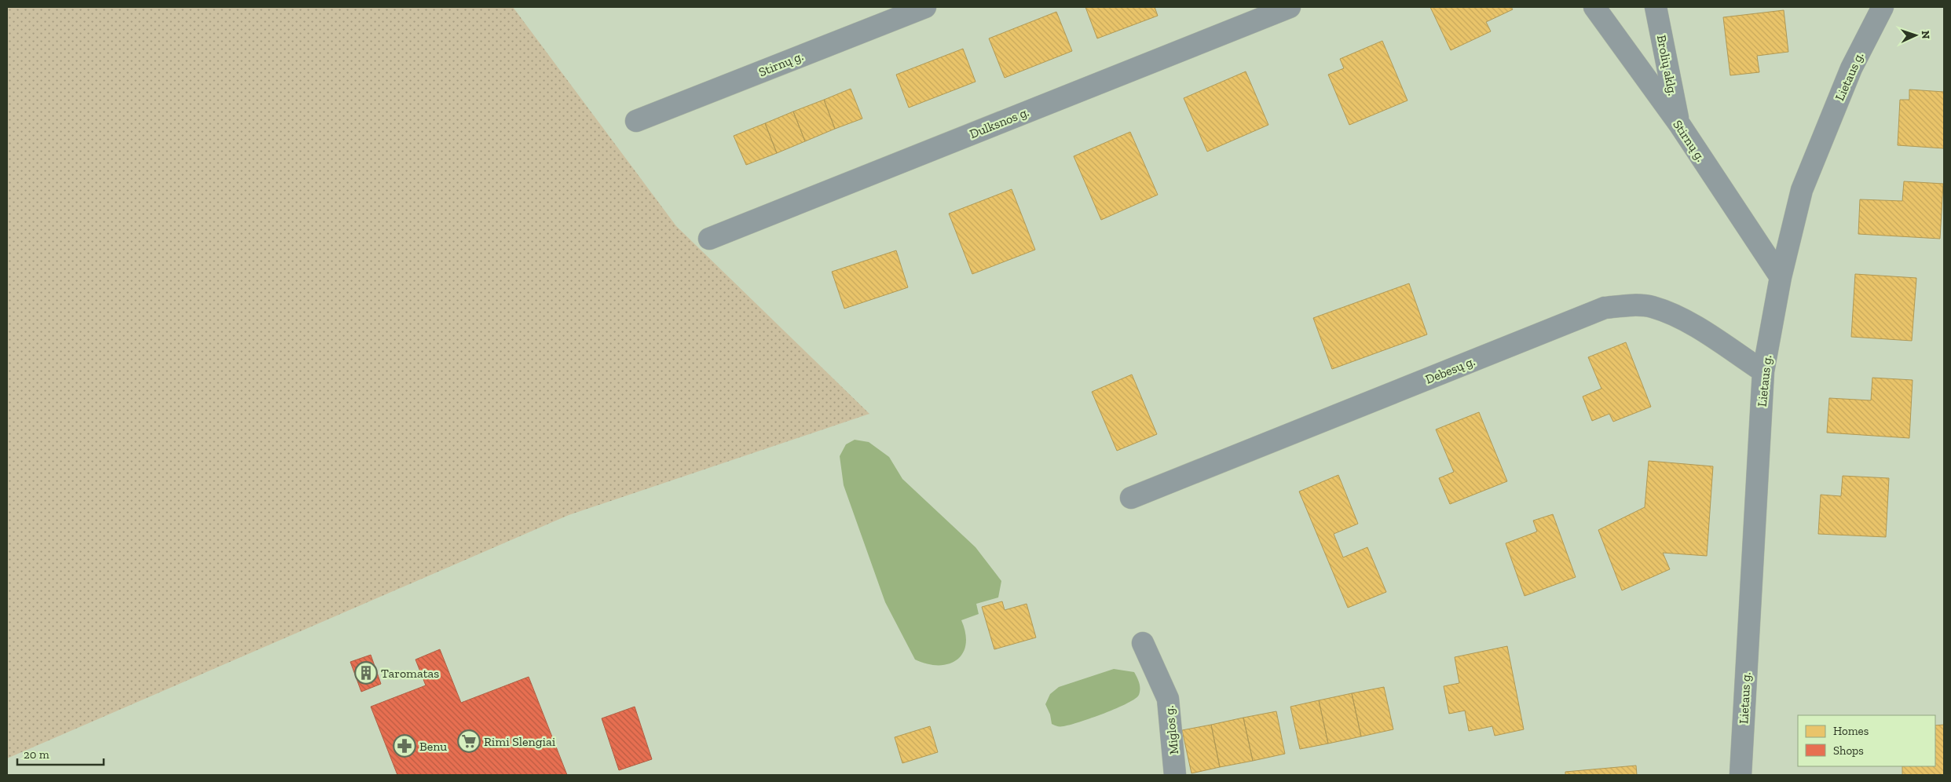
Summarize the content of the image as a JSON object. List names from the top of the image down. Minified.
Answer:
{"streets":{"street":["Stirnų g.","Brolių aklg.","Lietaus g.","Dulksnos g.","Debesų g.","Miglos g."]},"crossings":[["Stirnų g.","Brolių aklg."],["Stirnų g.","Lietaus g."],["Lietaus g.","Debesų g."]],"places":{"building":["Taromatas"],"supermarket":["Rimi Slengiai"],"pharmacy":["Benu"]},"legend":["Homes","Shops"],"scale_bar":"20 m","north":"right"}
